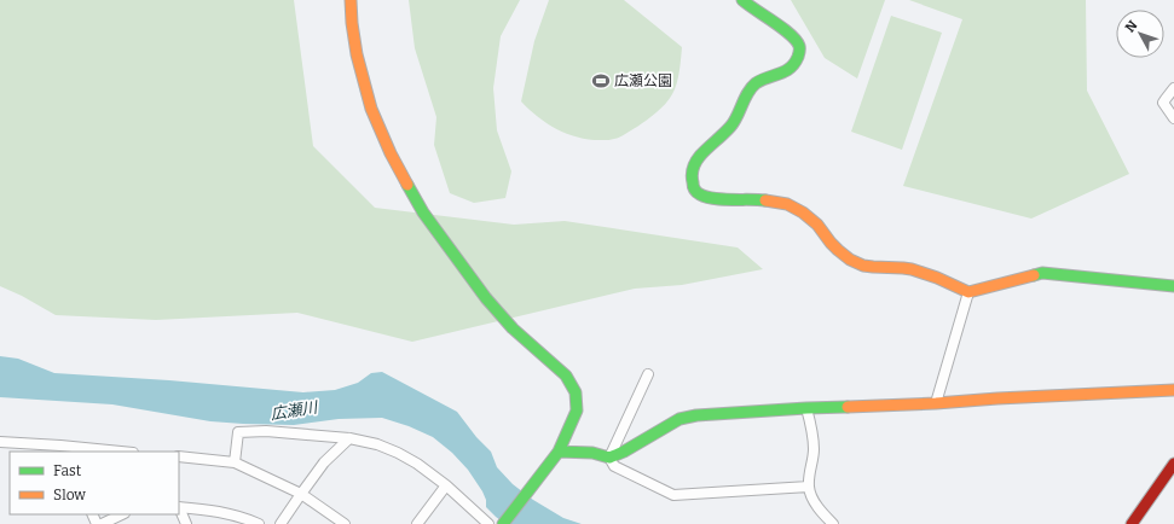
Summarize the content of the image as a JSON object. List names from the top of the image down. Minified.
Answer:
{"water":["広瀬川"],"places":{"sports":["広瀬公園"]},"legend":["Fast","Slow"],"north":"top left"}
